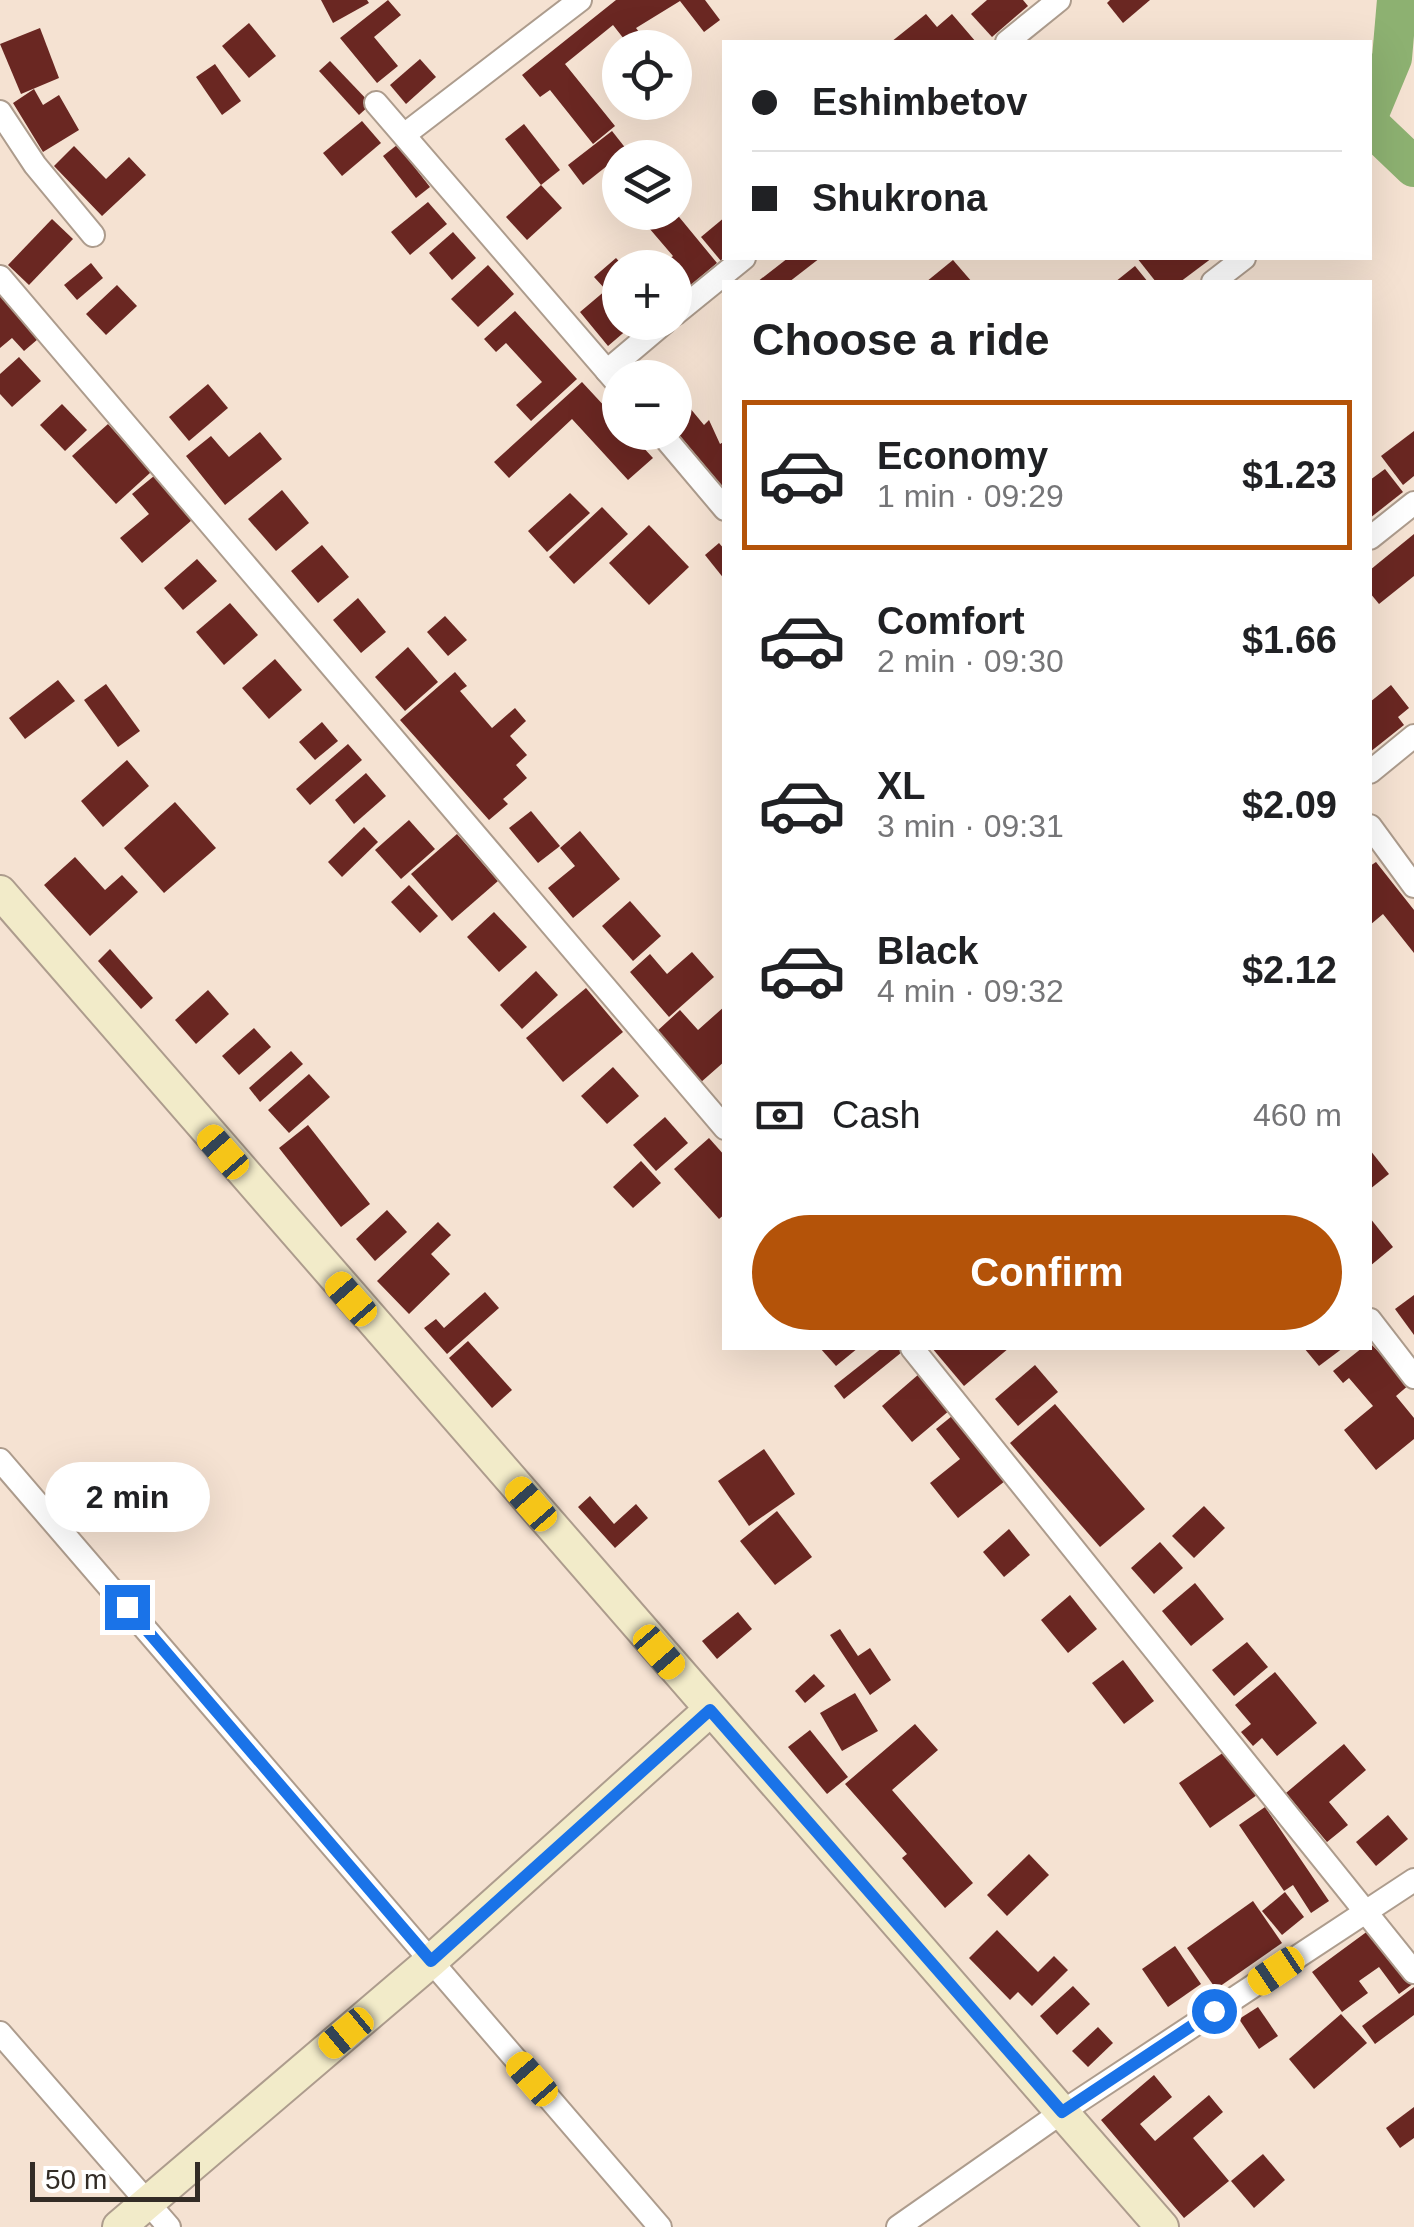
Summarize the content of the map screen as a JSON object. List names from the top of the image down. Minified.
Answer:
{"scale_bar":"50 m","page":{"map_buttons":["+","−"],"banner":["Eshimbetov","Shukrona"],"heading":"Choose a ride","list":[{"name":"Economy","note":"1 min · 09:29","value":"$1.23"},{"name":"Comfort","note":"2 min · 09:30","value":"$1.66"},{"name":"XL","note":"3 min · 09:31","value":"$2.09"},{"name":"Black","note":"4 min · 09:32","value":"$2.12"}],"pay":["Cash","460 m"],"buttons":"Confirm","bubble":"2 min","scale":"50 m"}}
